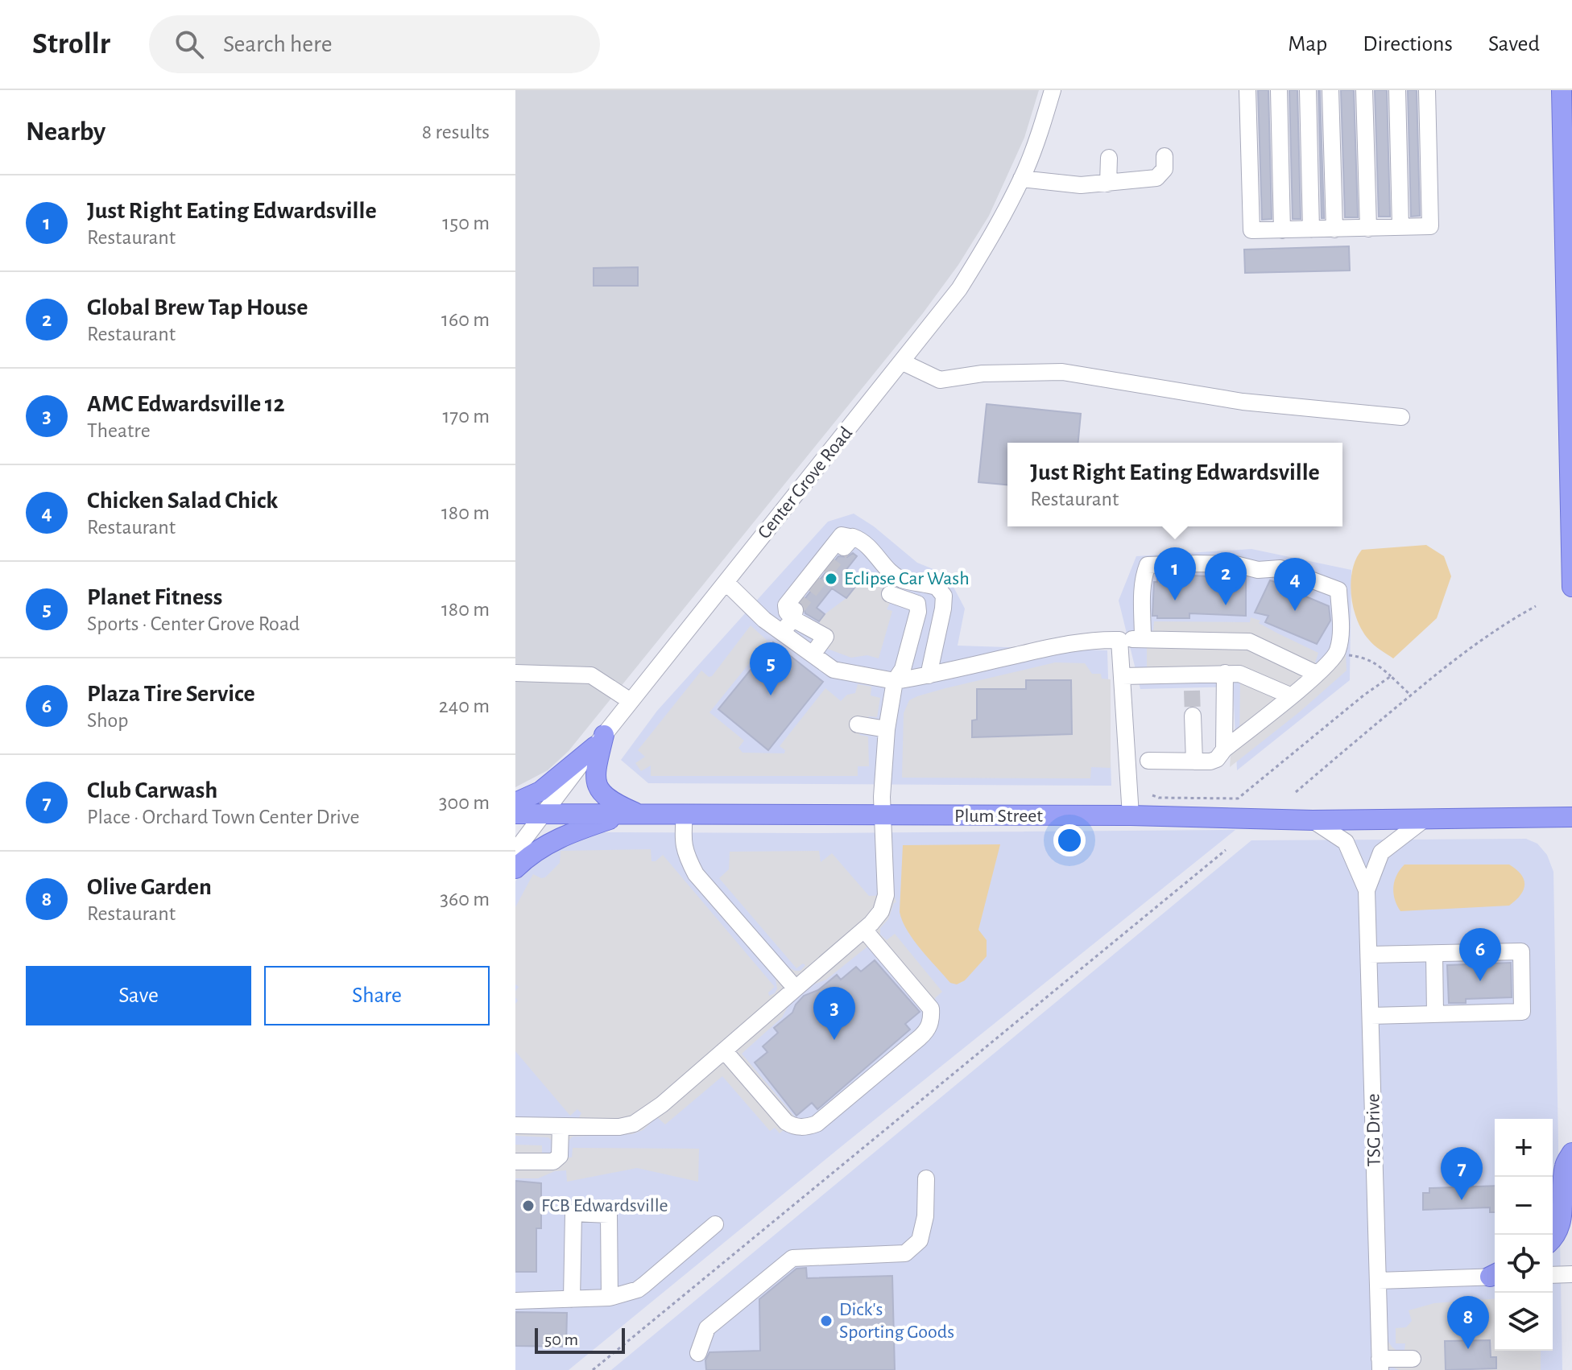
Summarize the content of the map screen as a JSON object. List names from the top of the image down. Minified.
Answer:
{"streets":{"main road":["Plum Street"],"street":["Center Grove Road","TSG Drive"]},"crossings":[["Center Grove Road","Plum Street"],["Plum Street","TSG Drive"]],"places":["Eclipse Car Wash","FCB Edwardsville","Dick's Sporting Goods"],"scale_bar":"50 m","page":{"header":"Strollr","search":"Search here","nav":["Map","Directions","Saved"],"heading":["Nearby","8 results"],"list":[{"mark":"1","name":"Just Right Eating Edwardsville","note":"Restaurant","value":"150 m"},{"mark":"2","name":"Global Brew Tap House","note":"Restaurant","value":"160 m"},{"mark":"3","name":"AMC Edwardsville 12","note":"Theatre","value":"170 m"},{"mark":"4","name":"Chicken Salad Chick","note":"Restaurant","value":"180 m"},{"mark":"5","name":"Planet Fitness","note":"Sports · Center Grove Road","value":"180 m"},{"mark":"6","name":"Plaza Tire Service","note":"Shop","value":"240 m"},{"mark":"7","name":"Club Carwash","note":"Place · Orchard Town Center Drive","value":"300 m"},{"mark":"8","name":"Olive Garden","note":"Restaurant","value":"360 m"}],"popup":["Just Right Eating Edwardsville","Restaurant"],"pins":["1","2","4","5","6","3","7","8"],"buttons":["Save","Share"],"map_buttons":["+","−"],"scale":"50 m"}}
